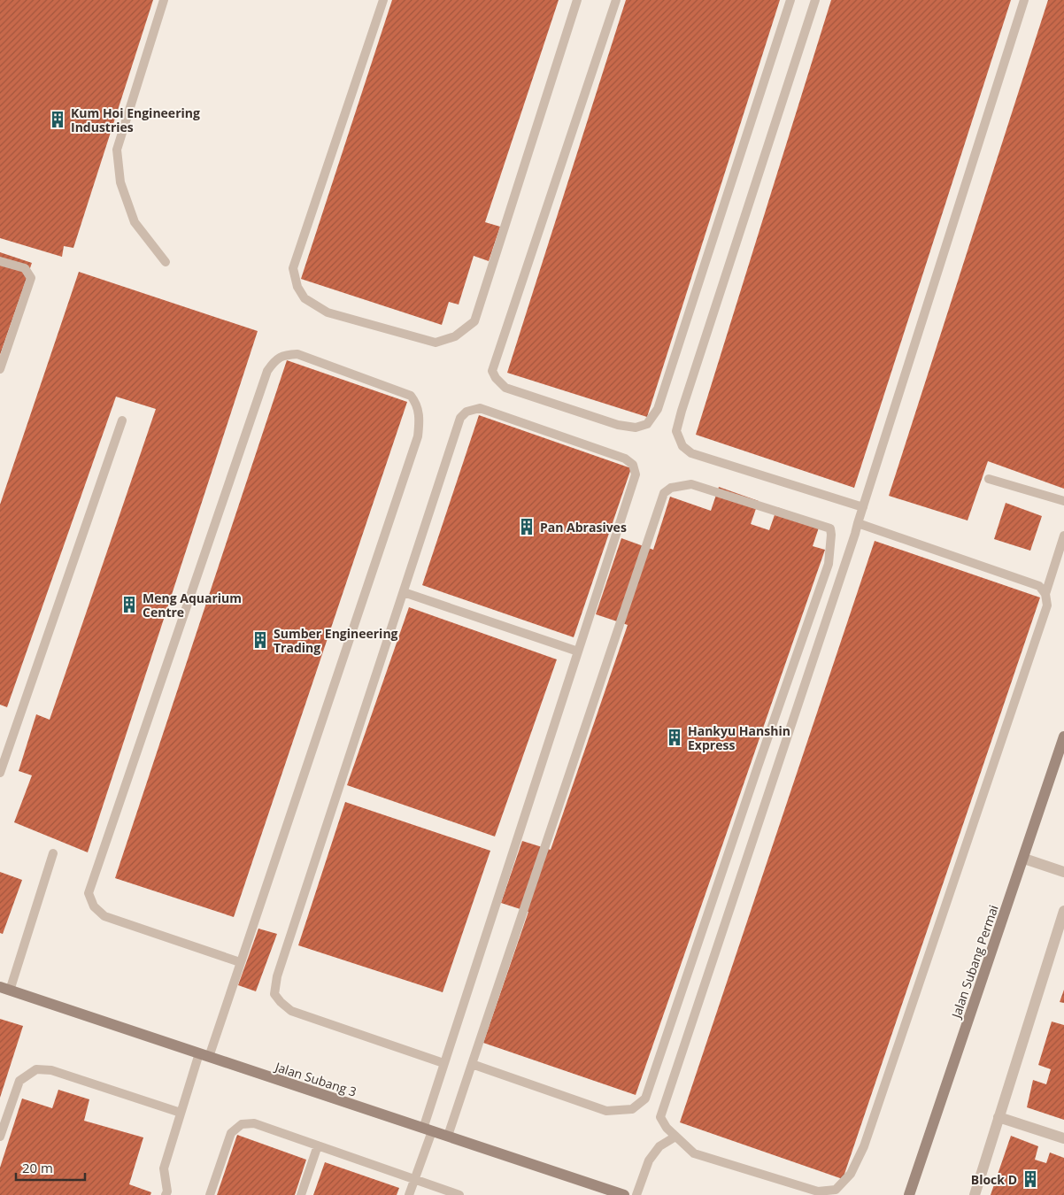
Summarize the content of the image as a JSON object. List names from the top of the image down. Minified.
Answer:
{"streets":{"street":["Jalan Subang Permai","Jalan Subang 3"]},"places":{"building":["Kum Hoi Engineering Industries","Pan Abrasives","Meng Aquarium Centre","Sumber Engineering Trading","Hankyu Hanshin Express","Block D"]},"scale_bar":"20 m"}
